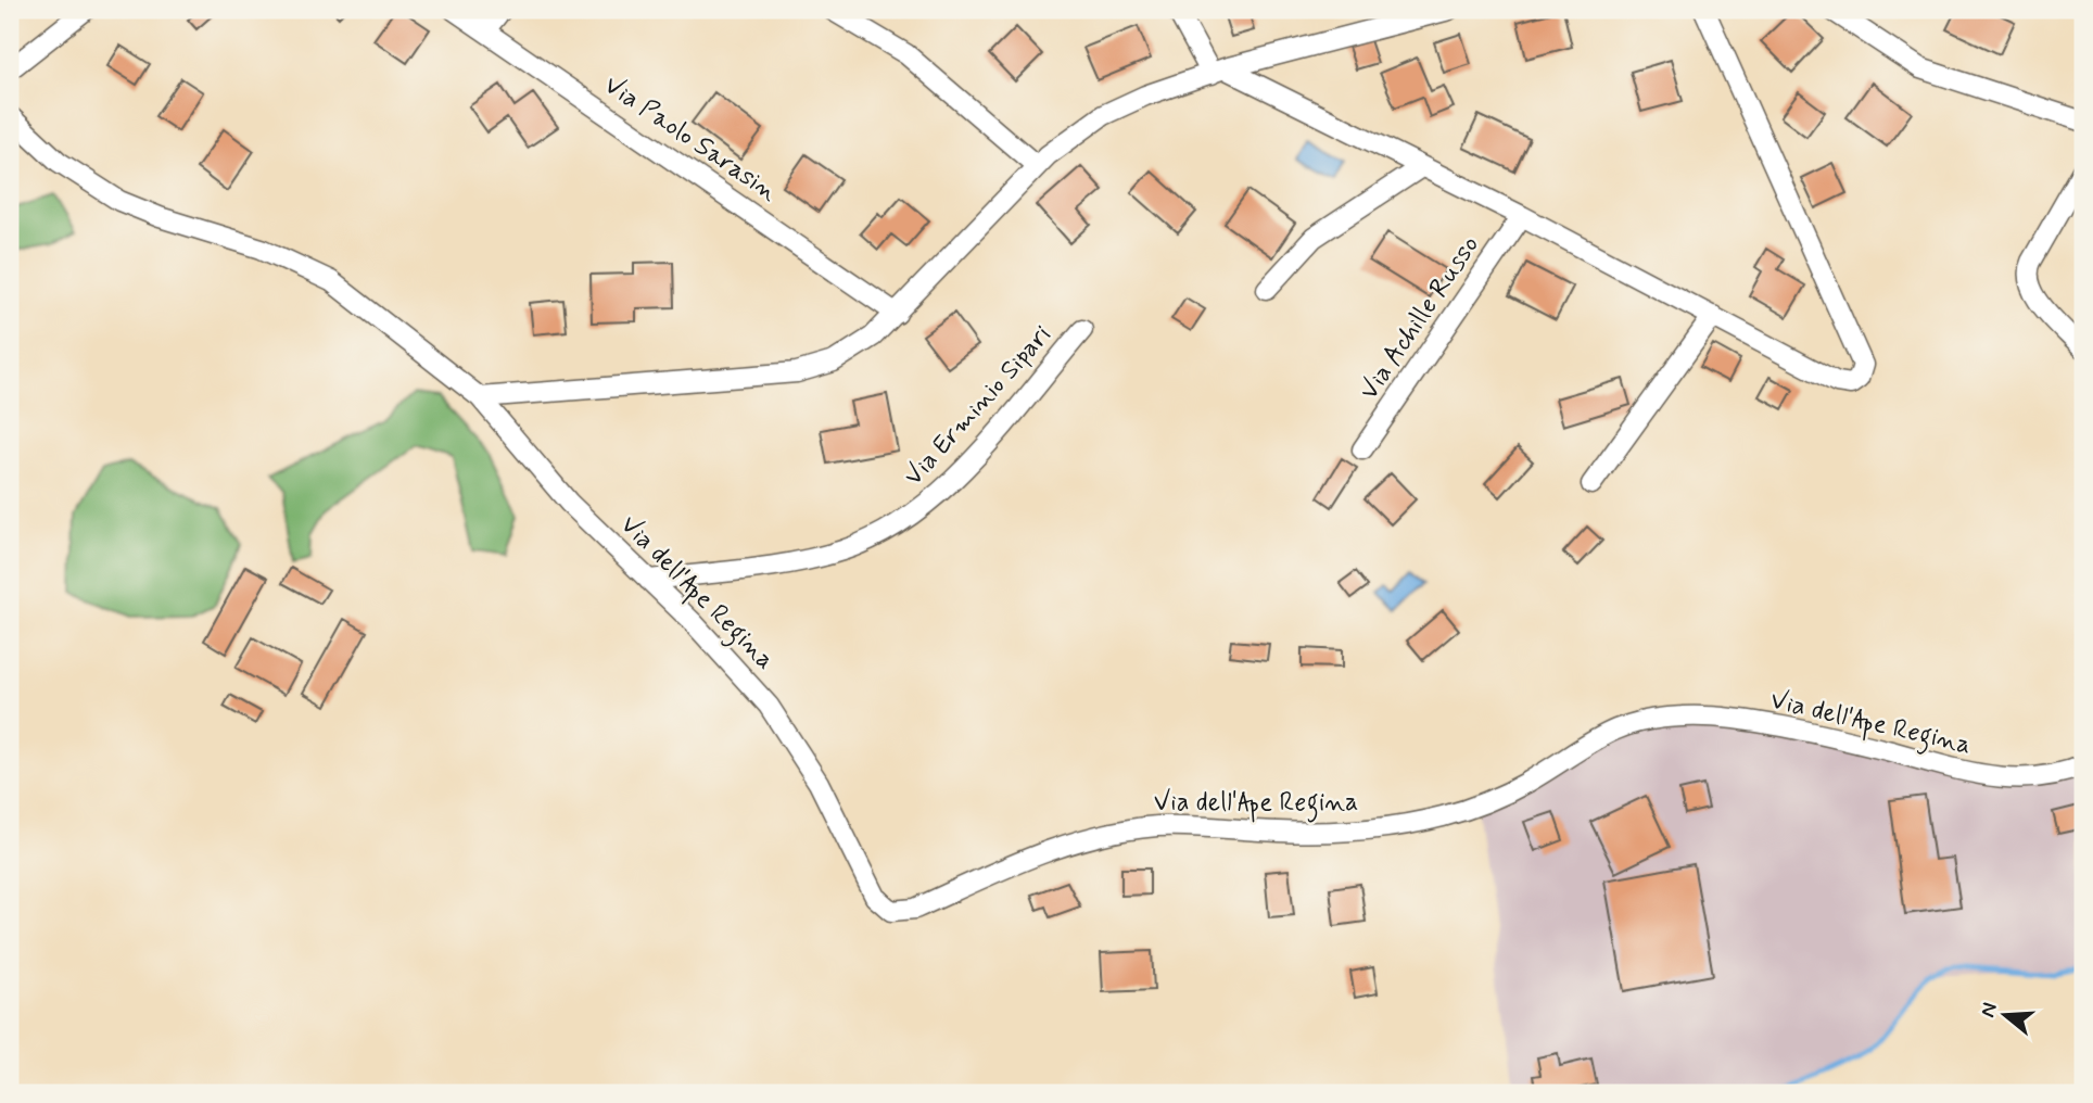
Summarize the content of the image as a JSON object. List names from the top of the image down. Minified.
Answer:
{"streets":{"street":["Via Paolo Sarasin","Via Achille Russo","Via Erminio Sipari","Via dell'Ape Regina"]},"crossings":[["Via Erminio Sipari","Via dell'Ape Regina"]],"north":"left"}
